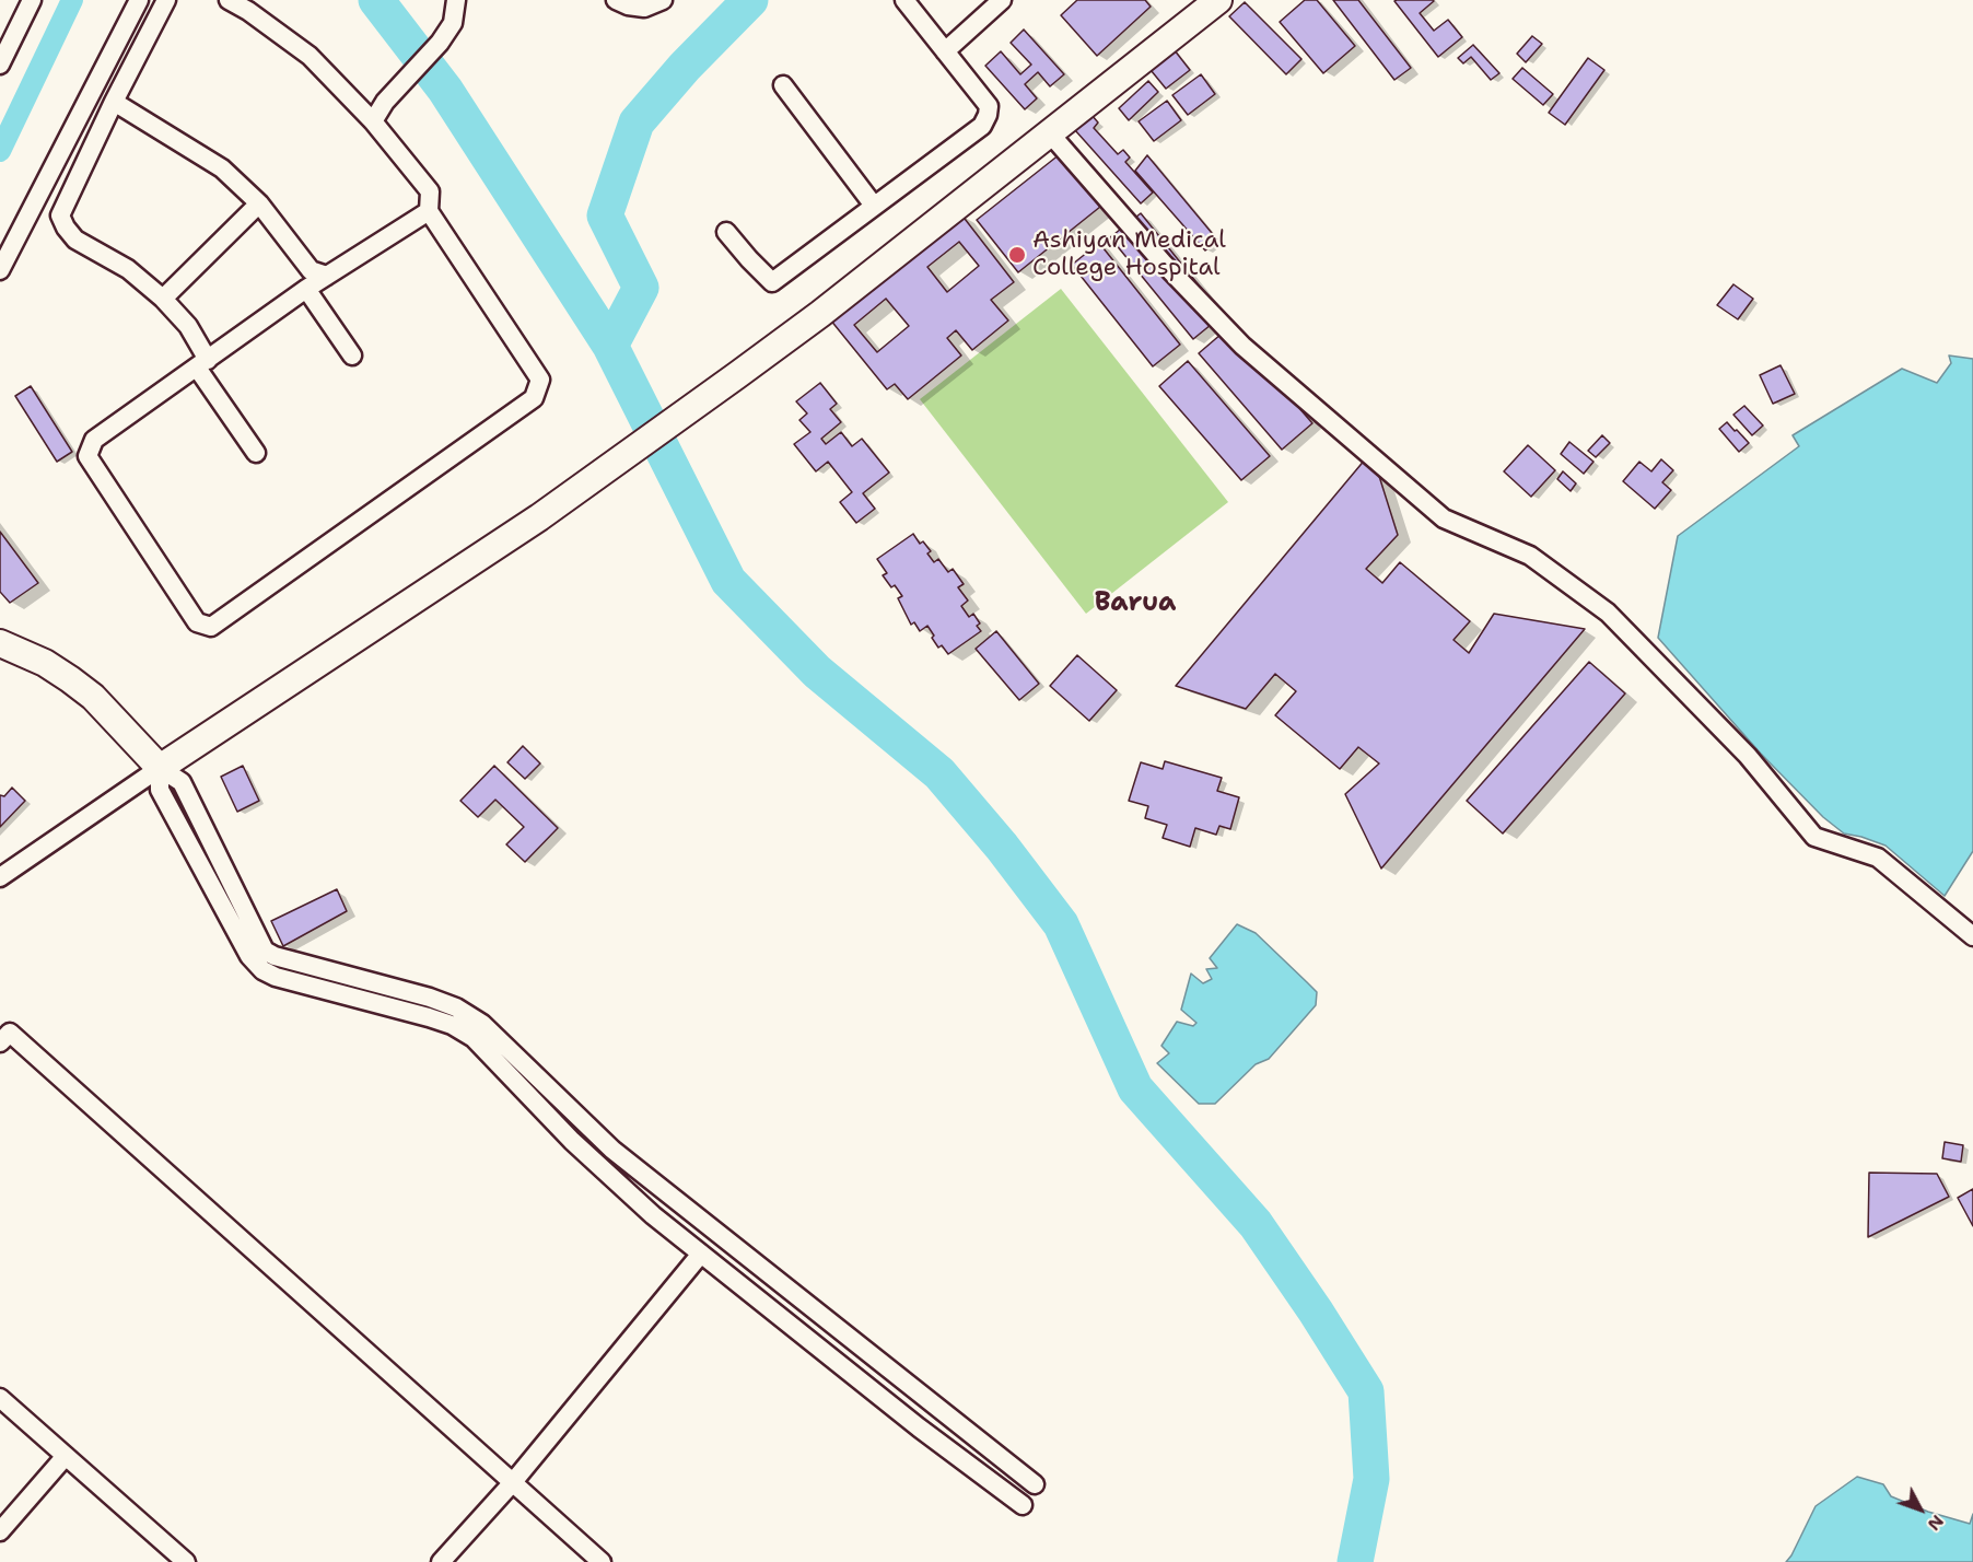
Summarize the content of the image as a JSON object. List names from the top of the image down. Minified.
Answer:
{"districts":["Barua"],"places":["Ashiyan Medical College Hospital"],"north":"bottom right"}
